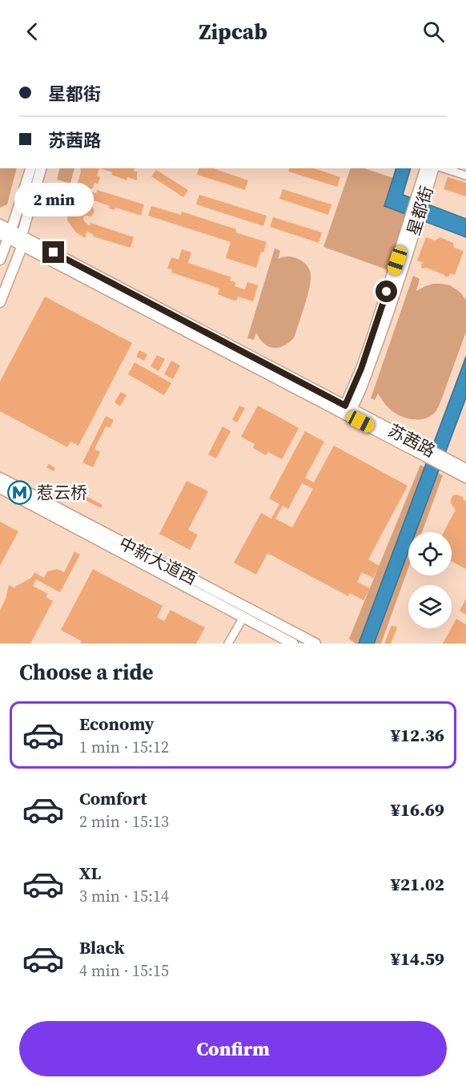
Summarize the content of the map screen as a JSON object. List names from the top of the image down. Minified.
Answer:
{"streets":{"main road":["星都街","苏茜路","中新大道西"]},"crossings":[["星都街","苏茜路"]],"places":{"metro station":["惹云桥"]},"page":{"header":"Zipcab","banner":["星都街","苏茜路"],"bubble":"2 min","heading":"Choose a ride","list":[{"name":"Economy","note":"1 min · 15:12","value":"¥12.36"},{"name":"Comfort","note":"2 min · 15:13","value":"¥16.69"},{"name":"XL","note":"3 min · 15:14","value":"¥21.02"},{"name":"Black","note":"4 min · 15:15","value":"¥14.59"}],"buttons":"Confirm"}}
